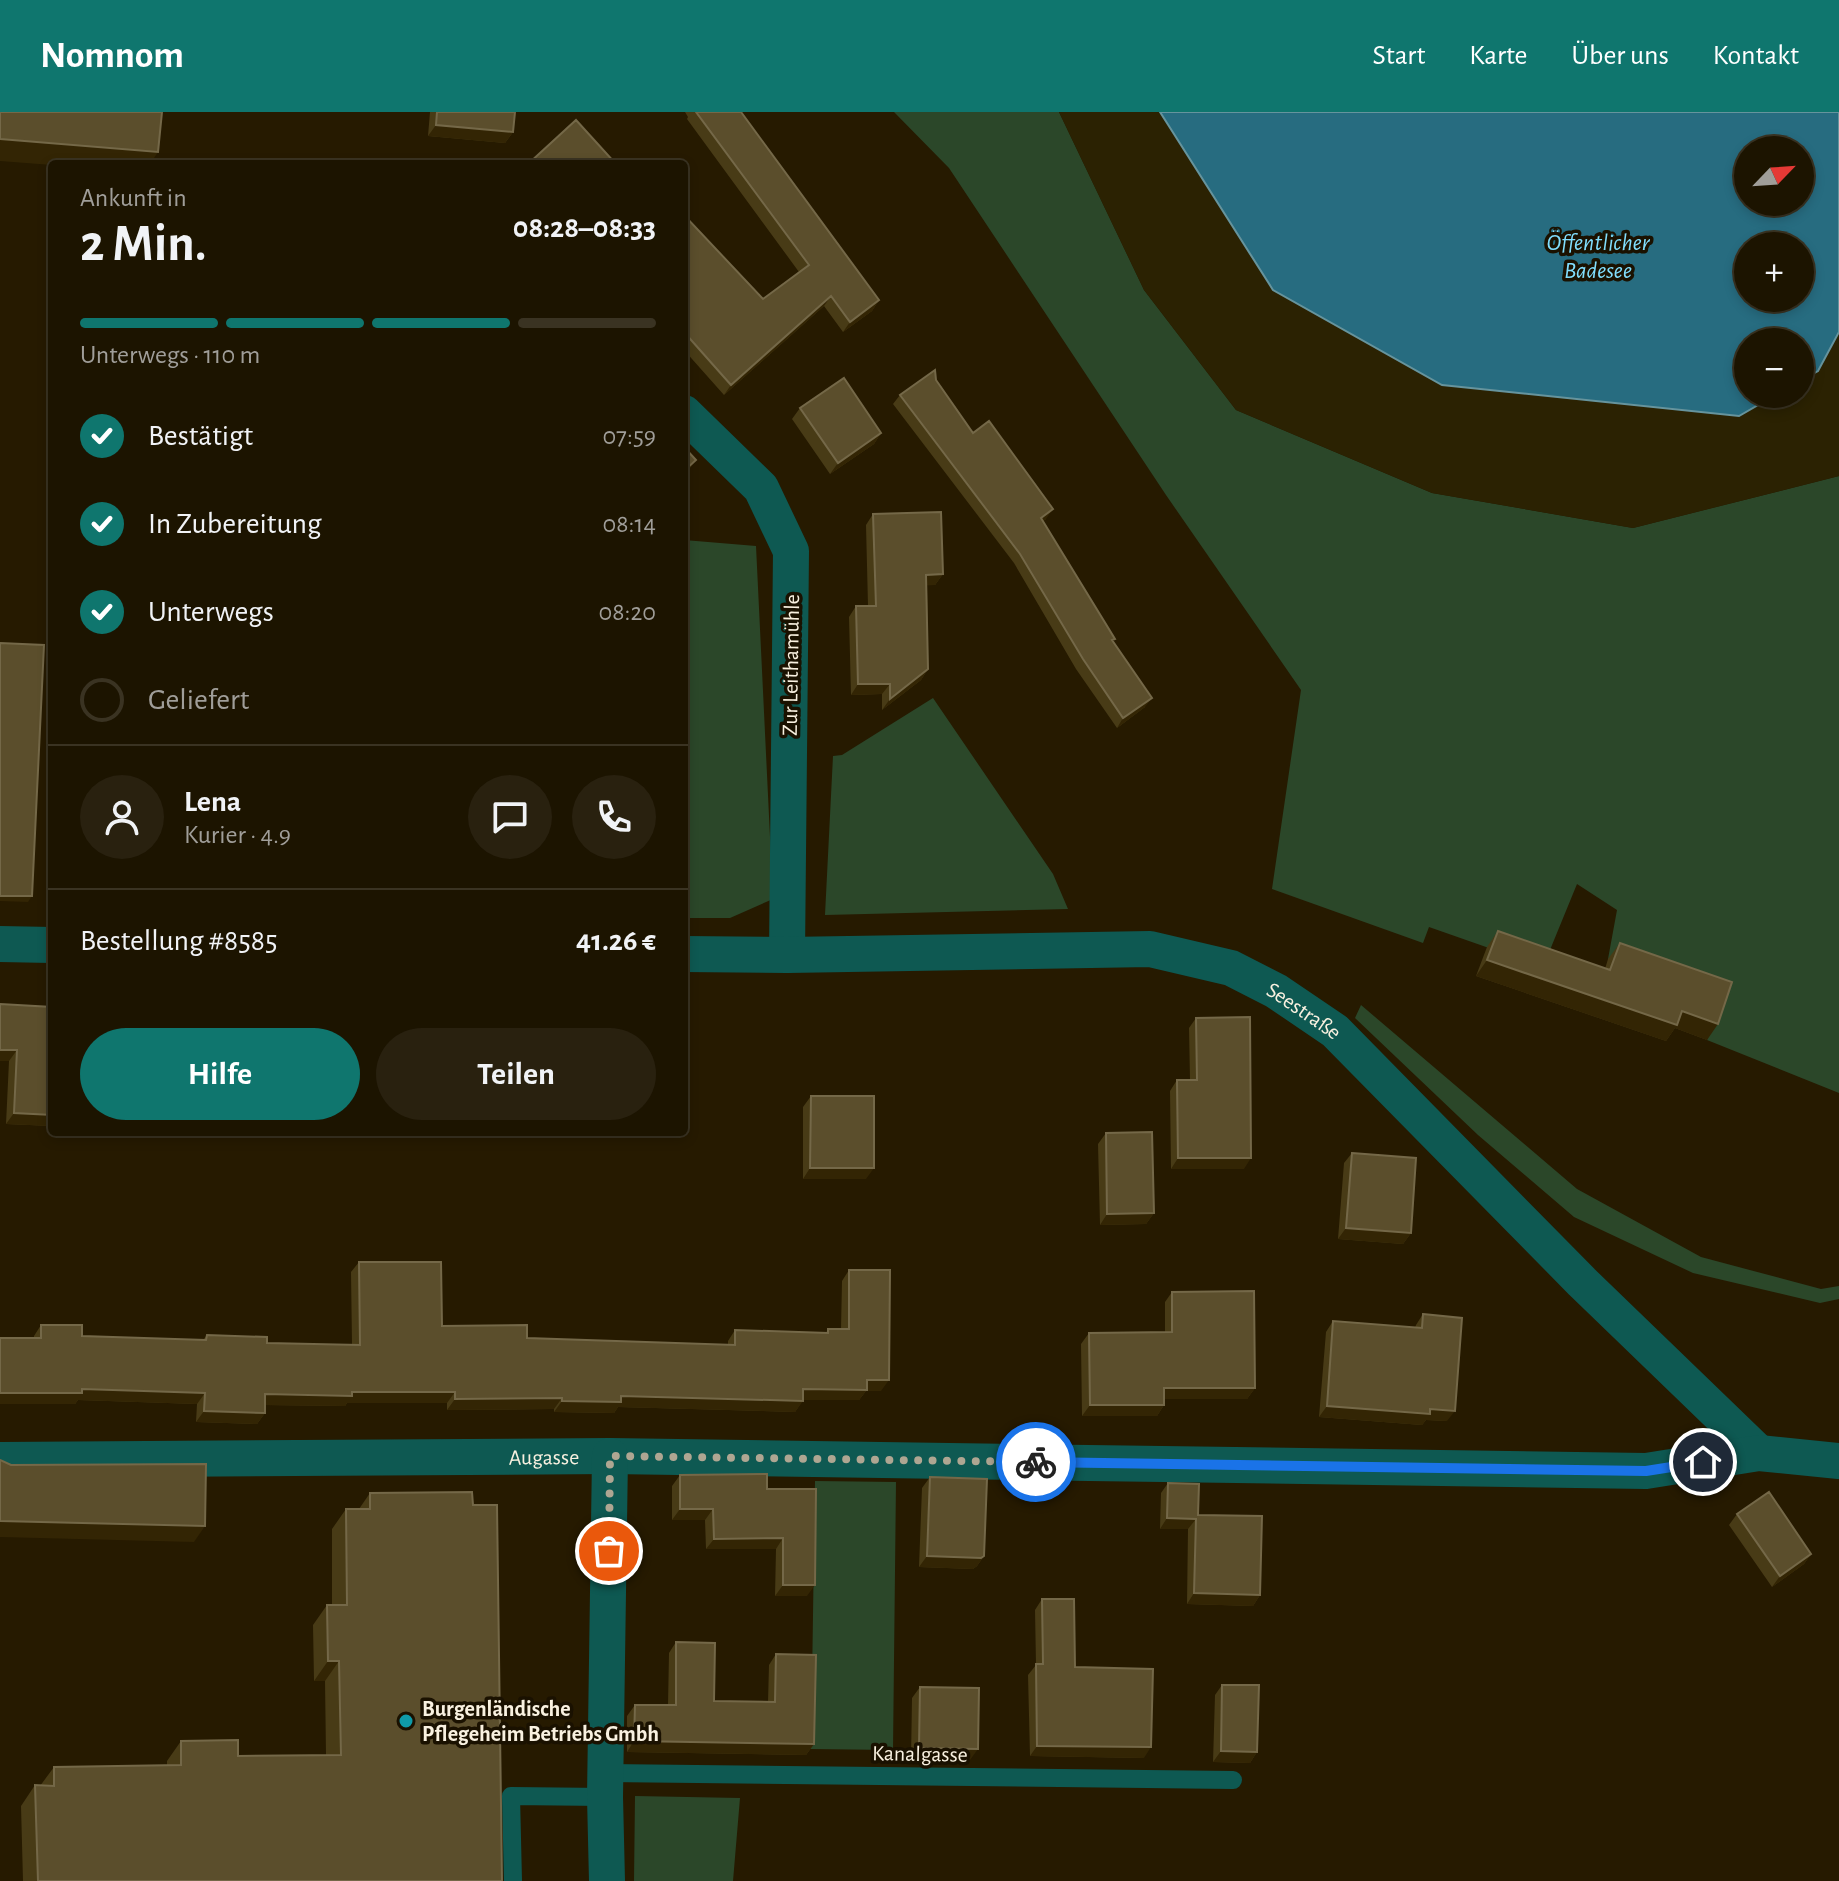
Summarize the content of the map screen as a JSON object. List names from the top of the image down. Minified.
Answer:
{"streets":{"street":["Zur Leithamühle","Seestraße","Augasse"],"lane":["Kanalgasse"]},"crossings":[["Zur Leithamühle","Seestraße"],["Seestraße","Augasse"]],"water":["Öffentlicher Badesee"],"places":["Burgenländische Pflegeheim Betriebs Gmbh"],"north":"top right","page":{"header":"Nomnom","nav":["Start","Karte","Über uns","Kontakt"],"map_buttons":["+","−"],"heading":["2 Min.","Ankunft in","08:28–08:33"],"panel":["Lena","Kurier · 4.9","Bestellung #8585","41.26 €"],"bar":"Unterwegs · 110 m","list":[["Bestätigt","07:59"],["In Zubereitung","08:14"],["Unterwegs","08:20"],"Geliefert"],"buttons":["Hilfe","Teilen"]}}
